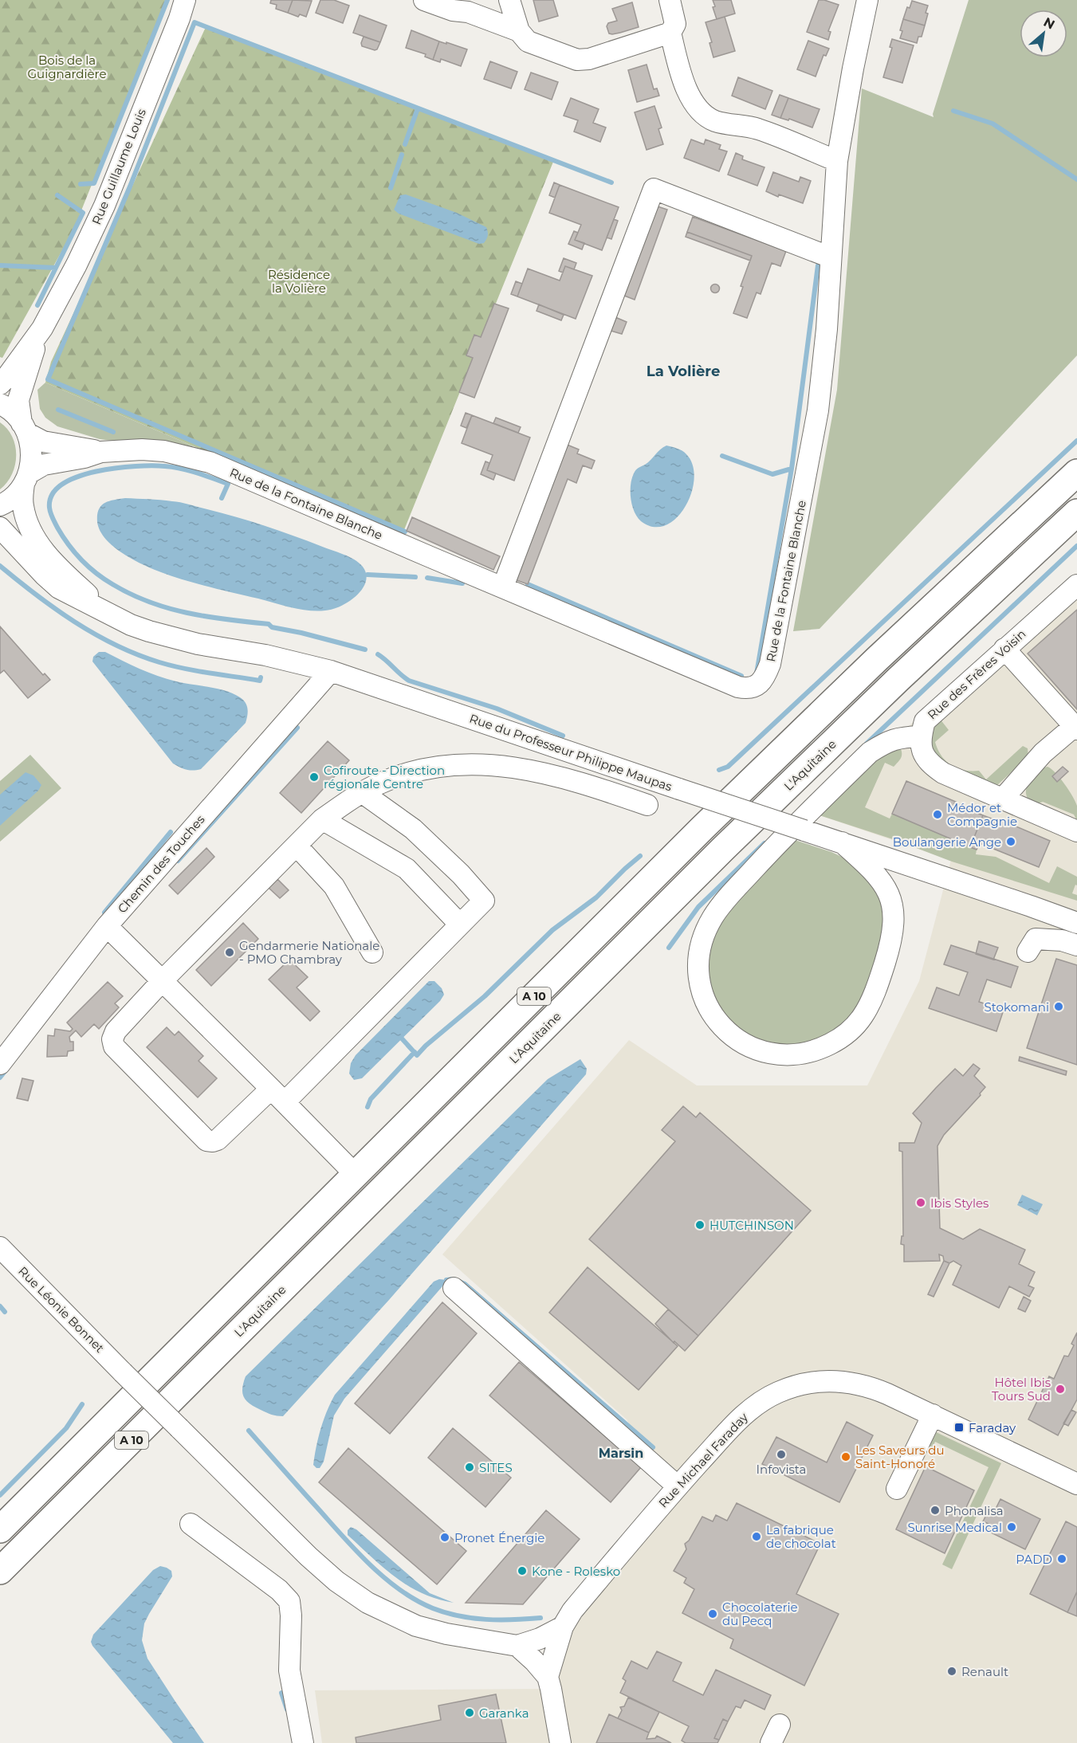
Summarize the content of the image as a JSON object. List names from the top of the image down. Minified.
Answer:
{"streets":{"highway":["L'Aquitaine","A 10"],"street":["Rue Guillaume Louis","Rue de la Fontaine Blanche","Rue des Frères Voisin","Rue du Professeur Philippe Maupas","Chemin des Touches","Rue Léonie Bonnet","Rue Michael Faraday"]},"crossings":[["Rue Guillaume Louis","Rue de la Fontaine Blanche"],["Rue Guillaume Louis","Rue du Professeur Philippe Maupas"],["Rue de la Fontaine Blanche","Rue du Professeur Philippe Maupas"],["Rue du Professeur Philippe Maupas","Chemin des Touches"]],"districts":["La Volière","Marsin"],"parks":["Bois de la Guignardière","Résidence la Volière"],"places":{"other":["Cofiroute - Direction régionale Centre","Médor et Compagnie","Boulangerie Ange","Gendarmerie Nationale - PMO Chambray","Stokomani","Ibis Styles","HUTCHINSON","Hôtel Ibis Tours Sud","Infovista","Les Saveurs du Saint-Honoré","SITES","Phonalisa","Sunrise Medical","La fabrique de chocolat","Pronet Énergie","PADD","Kone - Rolesko","Chocolaterie du Pecq","Renault","Garanka"],"transit":["Faraday"]},"north":"top right"}
